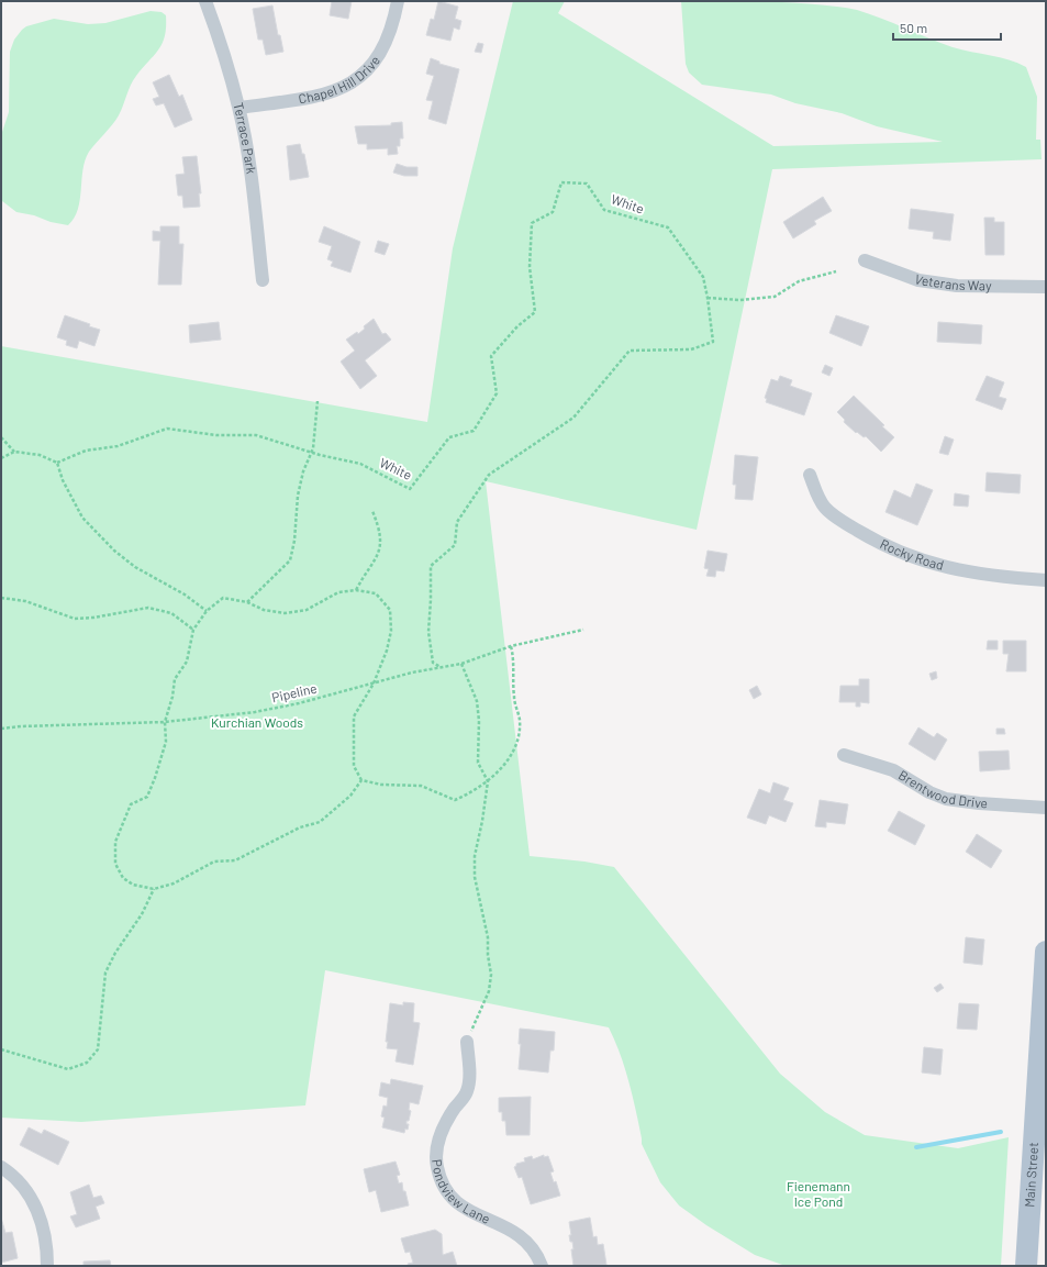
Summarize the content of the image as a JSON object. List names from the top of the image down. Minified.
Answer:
{"streets":{"main road":["Main Street"],"street":["Chapel Hill Drive","Terrace Park","Veterans Way","Rocky Road","Brentwood Drive","Pondview Lane"],"path":["White","Pipeline"]},"crossings":[["Chapel Hill Drive","Terrace Park"],["White","Pipeline"]],"parks":["Kurchian Woods","Fienemann Ice Pond"],"scale_bar":"50 m"}
